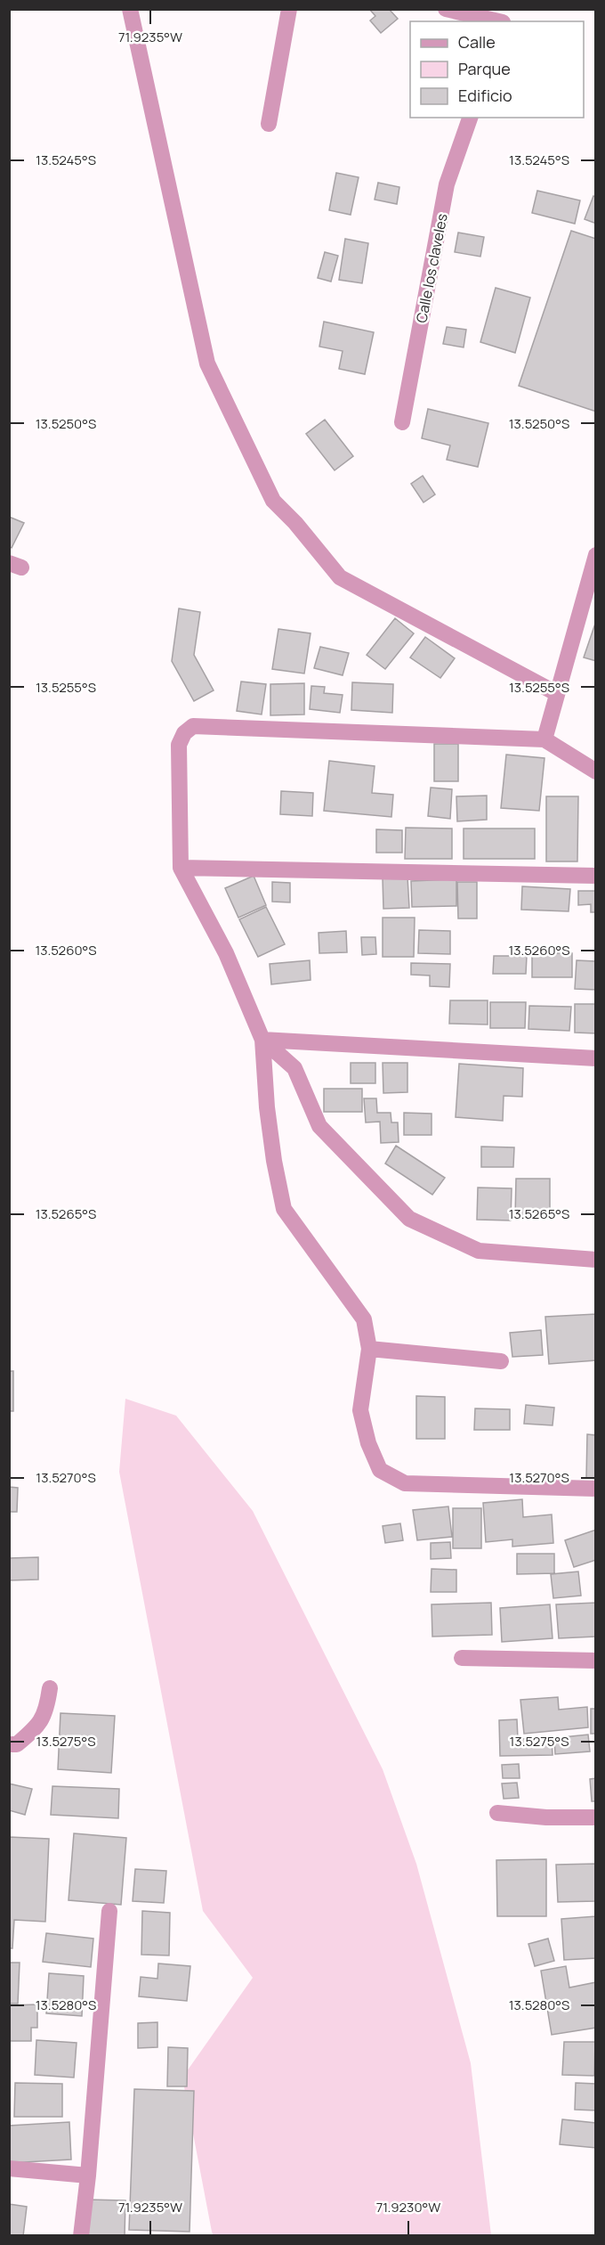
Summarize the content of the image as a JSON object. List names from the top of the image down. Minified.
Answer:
{"streets":{"street":["Calle los claveles"]},"legend":["Calle","Parque","Edificio"],"coordinates":["71.9235°W","13.5245°S","13.5250°S","13.5255°S","13.5260°S","13.5265°S","13.5270°S","13.5275°S","13.5280°S","71.9230°W"]}
